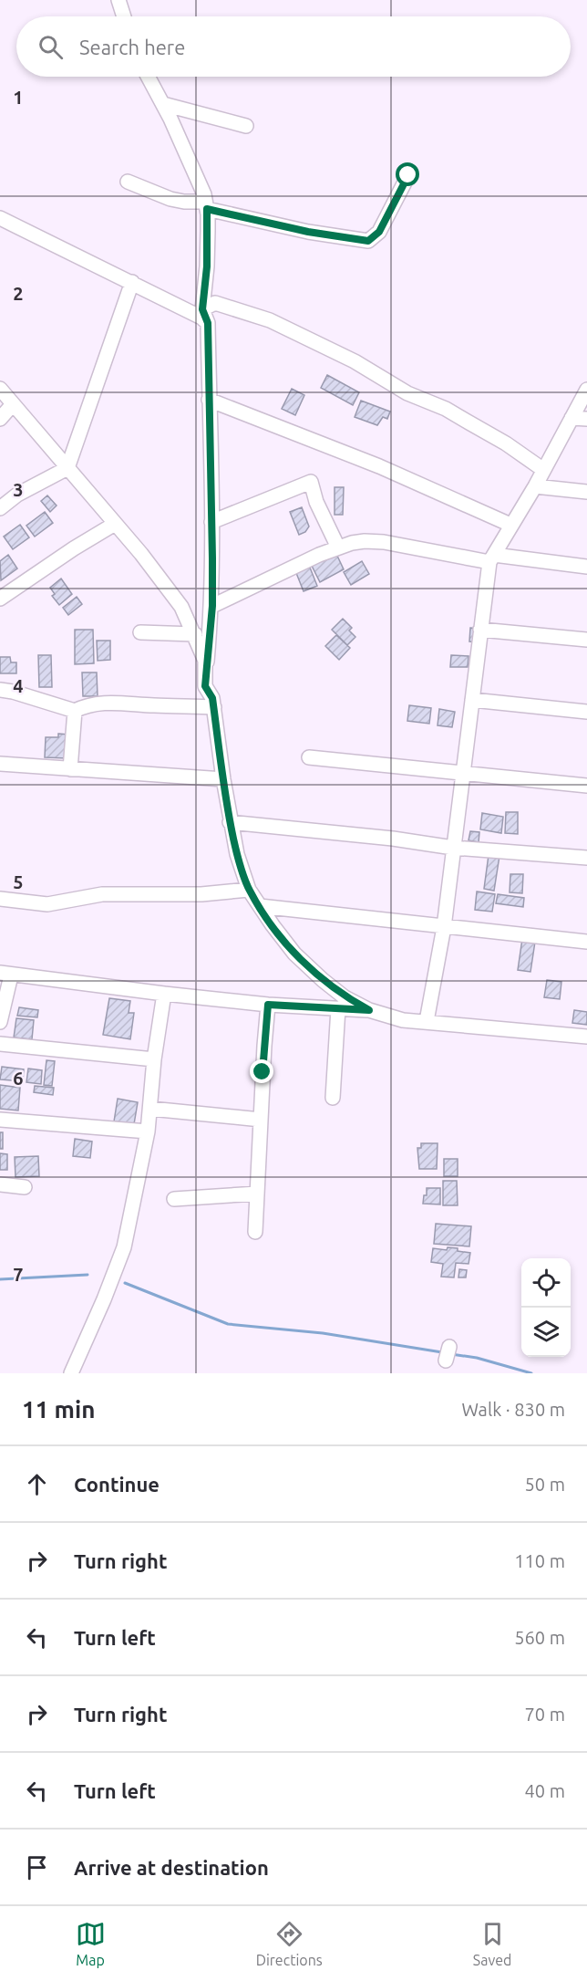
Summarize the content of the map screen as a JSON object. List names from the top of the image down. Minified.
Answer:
{"page":{"search":"Search here","heading":["11 min","Walk · 830 m"],"list":[["Continue","50 m"],["Turn right","110 m"],["Turn left","560 m"],["Turn right","70 m"],["Turn left","40 m"],"Arrive at destination"],"nav":["Map","Directions","Saved"]},"grid":{"rows":["1","2","3","4","5","6","7"]}}
